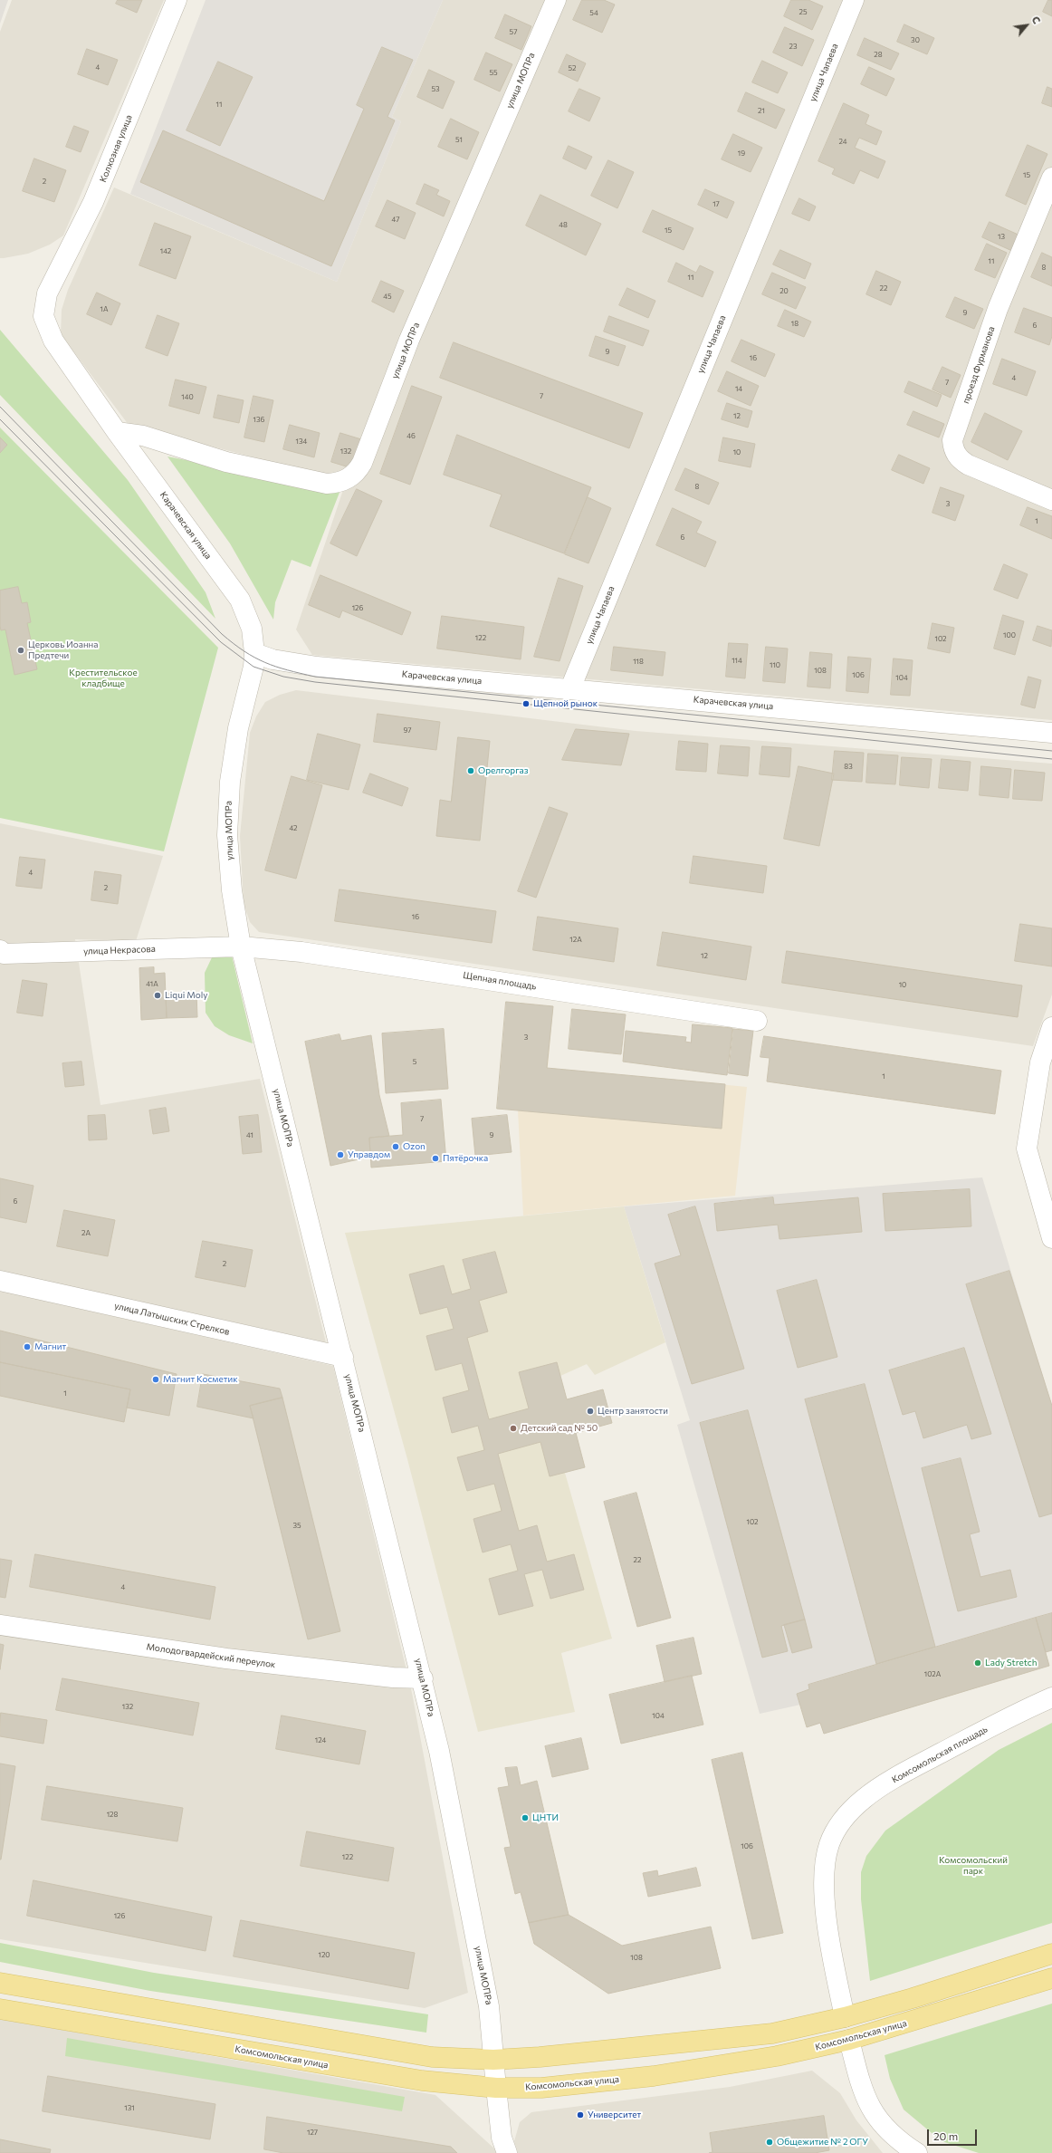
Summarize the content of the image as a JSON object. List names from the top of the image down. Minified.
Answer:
{"streets":{"main road":["Комсомольская улица"],"street":["улица Чапаева","улица МОПРа","Колхозная улица","проезд Фурманова","Карачевская улица","улица Некрасова","Щепная площадь","улица Латышских Стрелков","Молодогвардейский переулок","Комсомольская площадь"]},"crossings":[["улица Чапаева","Карачевская улица"],["улица МОПРа","Карачевская улица"],["улица МОПРа","улица Некрасова"],["улица МОПРа","Щепная площадь"],["улица МОПРа","улица Латышских Стрелков"],["улица МОПРа","Молодогвардейский переулок"],["улица МОПРа","Комсомольская улица"],["Колхозная улица","Карачевская улица"],["улица Некрасова","Щепная площадь"]],"parks":["Крестительское кладбище","Комсомольский парк"],"places":["Церковь Иоанна Предтечи","Щепной рынок","Орелгоргаз","Liqui Moly","Ozon","Управдом","Пятёрочка","Магнит","Магнит Косметик","Центр занятости","Детский сад № 50","Lady Stretch","ЦНТИ","Университет","Общежитие № 2 ОГУ"],"house_numbers":["25","54","57","30","23","28","4","52","55","53","11","21","51","24","19","15","2","17","47","48","15","13","142","11","8","11","22","20","45","1А","9","18","6","9","16","4","7","14","7","140","12","136","46","134","132","10","8","3","1","6","126","100","122","102","114","118","110","108","106","104","97","83","42","4","2","16","12А","12","41А","10","3","5","1","7","41","9","6","2А","2","1","102","35","22","4","102А","132","104","124","128","106","122","126","120","108","131","127"],"scale_bar":"20 m","north":"top right"}
